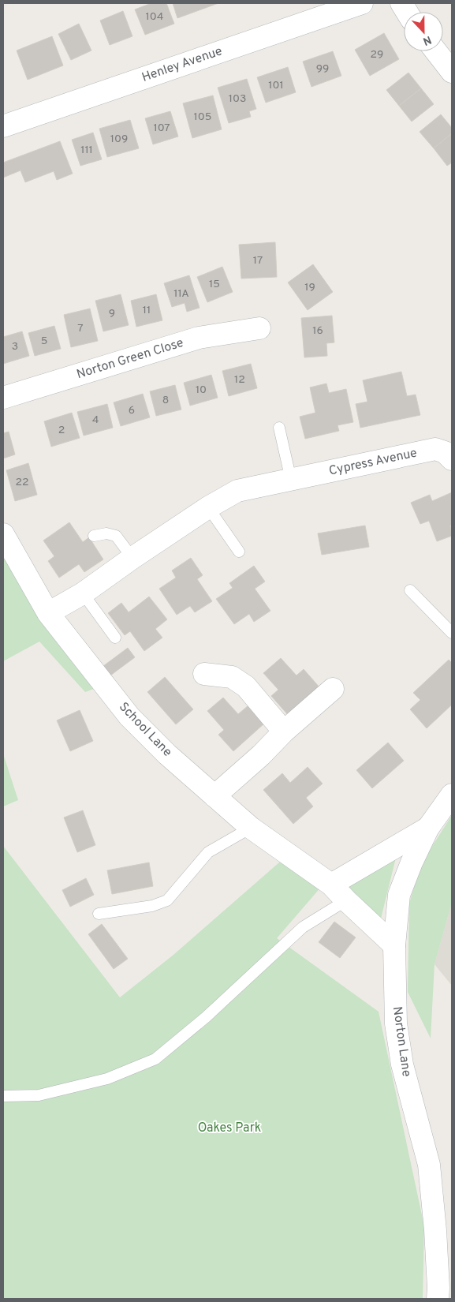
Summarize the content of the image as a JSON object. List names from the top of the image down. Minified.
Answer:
{"streets":{"street":["Henley Avenue","Norton Green Close","Cypress Avenue","School Lane","Norton Lane"]},"crossings":[["Cypress Avenue","School Lane"],["School Lane","Norton Lane"]],"parks":["Oakes Park"],"house_numbers":["104","29","99","101","103","105","107","109","111","17","15","19","11A","11","9","7","16","5","3","12","10","8","6","4","2","22"],"north":"bottom"}
